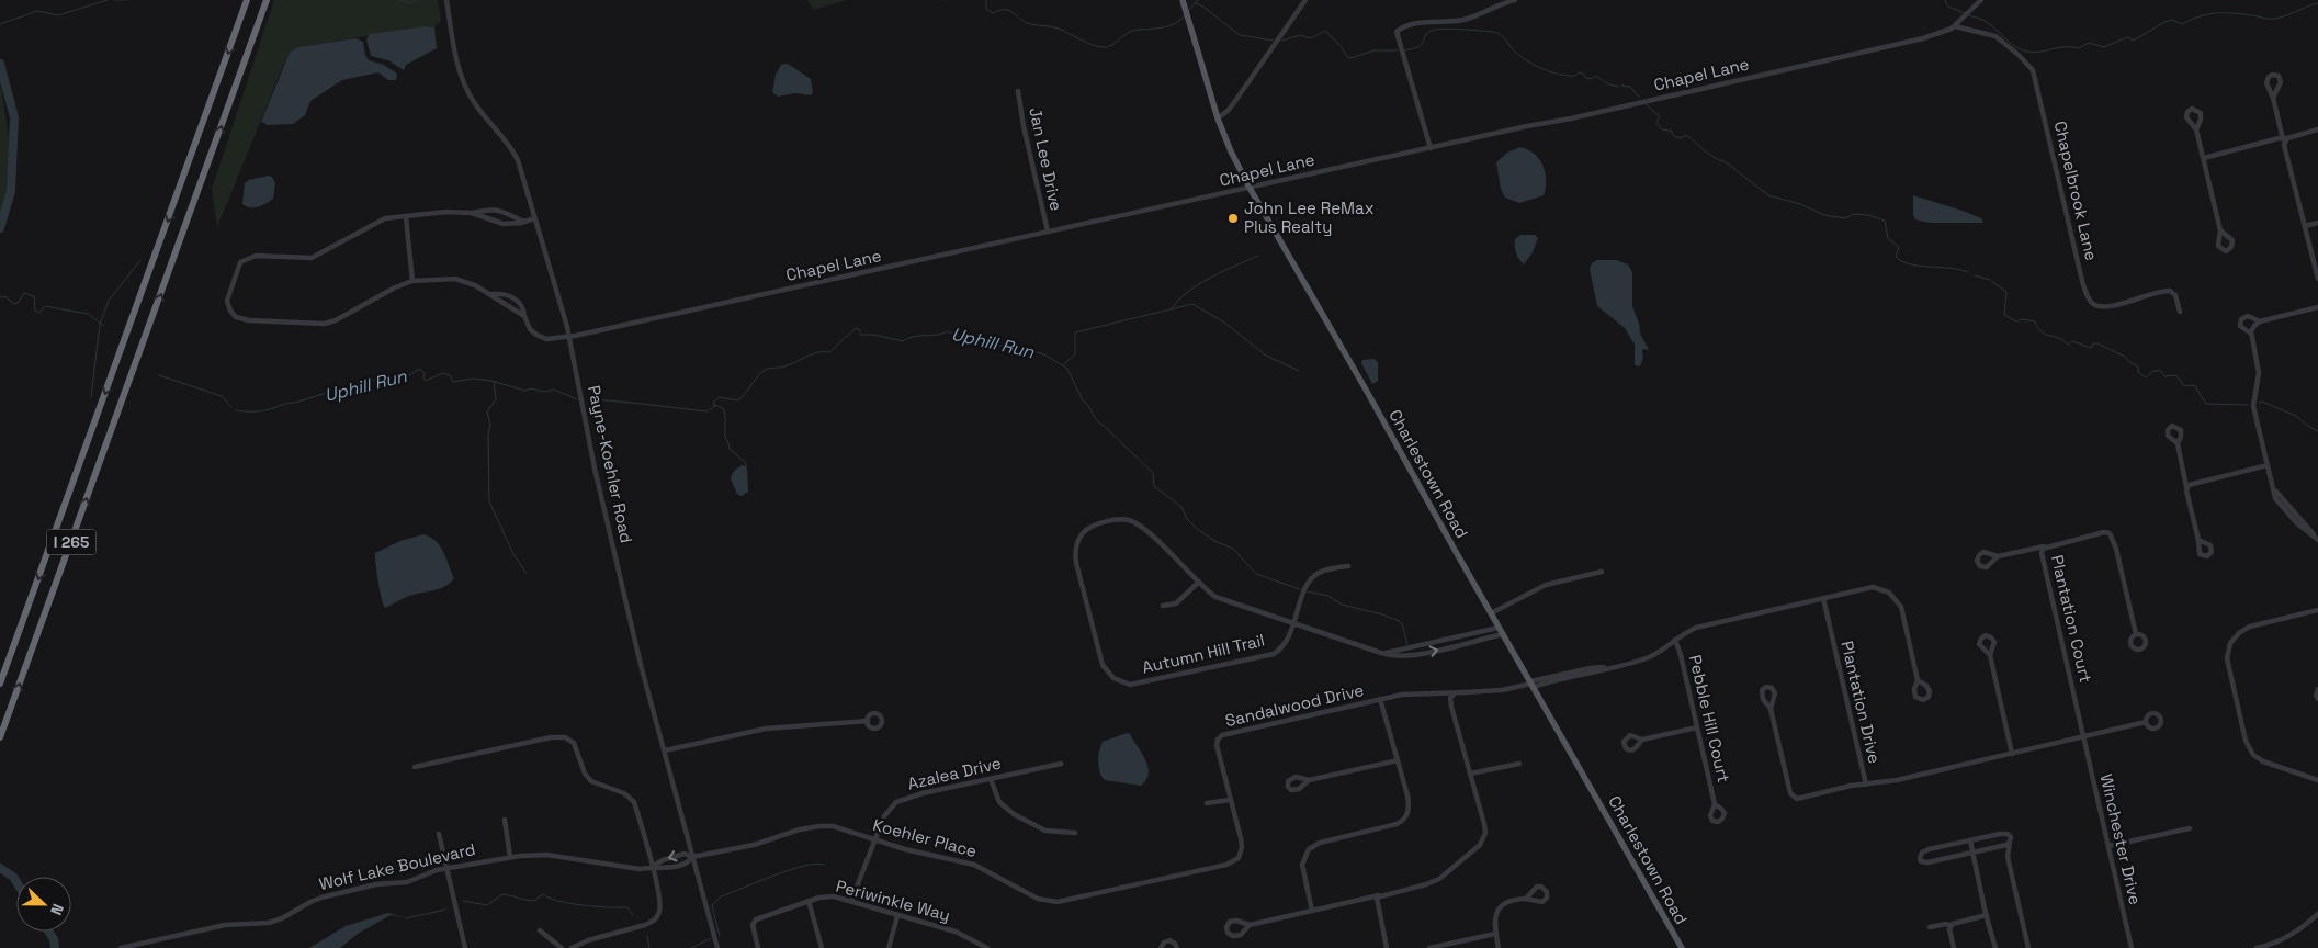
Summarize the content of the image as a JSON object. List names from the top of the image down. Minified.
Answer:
{"streets":{"highway":["I 265"],"main road":["Charlestown Road"],"street":["Chapel Lane","Jan Lee Drive","Chapelbrook Lane","Payne-Koehler Road","Plantation Court","Autumn Hill Trail","Plantation Drive","Sandalwood Drive","Pebble Hill Court","Azalea Drive","Koehler Place","Winchester Drive","Wolf Lake Boulevard","Periwinkle Way"]},"crossings":[["Chapel Lane","Jan Lee Drive"],["Chapel Lane","Chapelbrook Lane"],["Chapel Lane","Payne-Koehler Road"],["Chapel Lane","Charlestown Road"],["Payne-Koehler Road","Koehler Place"],["Payne-Koehler Road","Wolf Lake Boulevard"],["Charlestown Road","Autumn Hill Trail"],["Charlestown Road","Sandalwood Drive"],["Plantation Court","Plantation Drive"],["Plantation Court","Winchester Drive"],["Plantation Drive","Winchester Drive"],["Sandalwood Drive","Koehler Place"],["Azalea Drive","Koehler Place"],["Azalea Drive","Periwinkle Way"],["Koehler Place","Wolf Lake Boulevard"]],"water":["Uphill Run"],"places":["John Lee ReMax Plus Realty"],"north":"right"}
